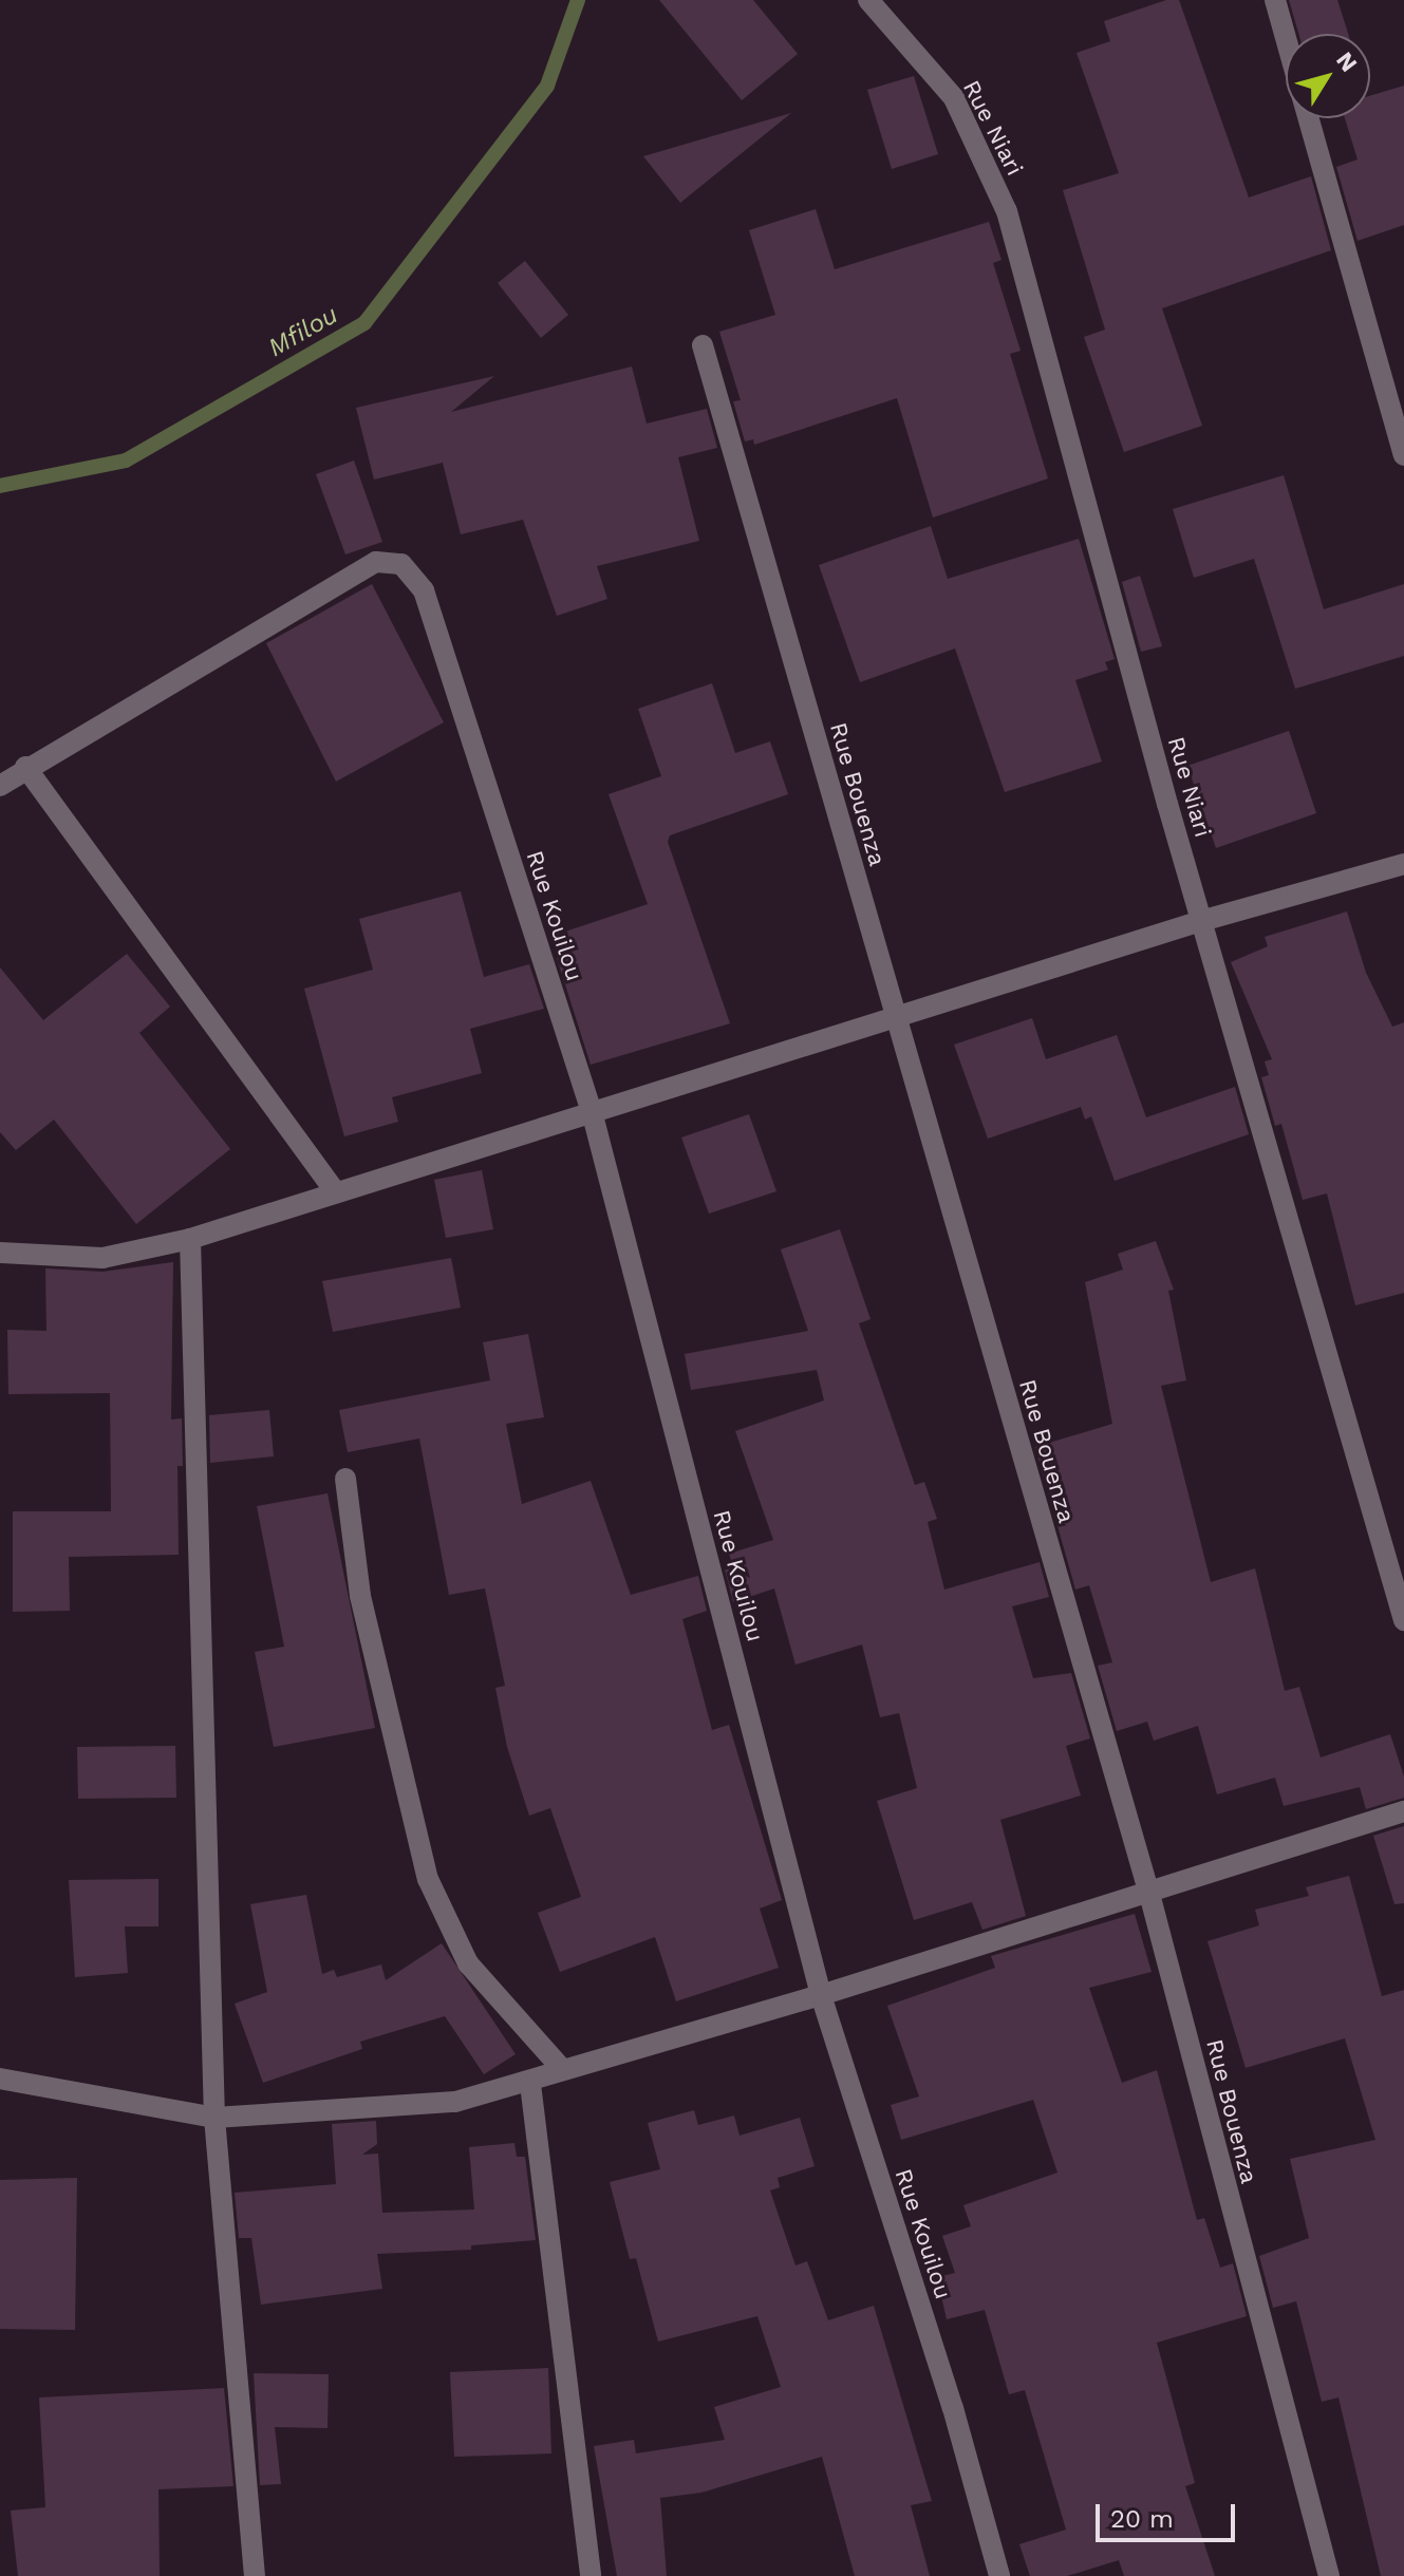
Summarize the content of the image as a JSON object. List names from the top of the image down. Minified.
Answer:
{"streets":{"street":["Rue Niari","Rue Bouenza","Rue Kouilou"]},"water":["Mfilou"],"scale_bar":"20 m","north":"top right"}
